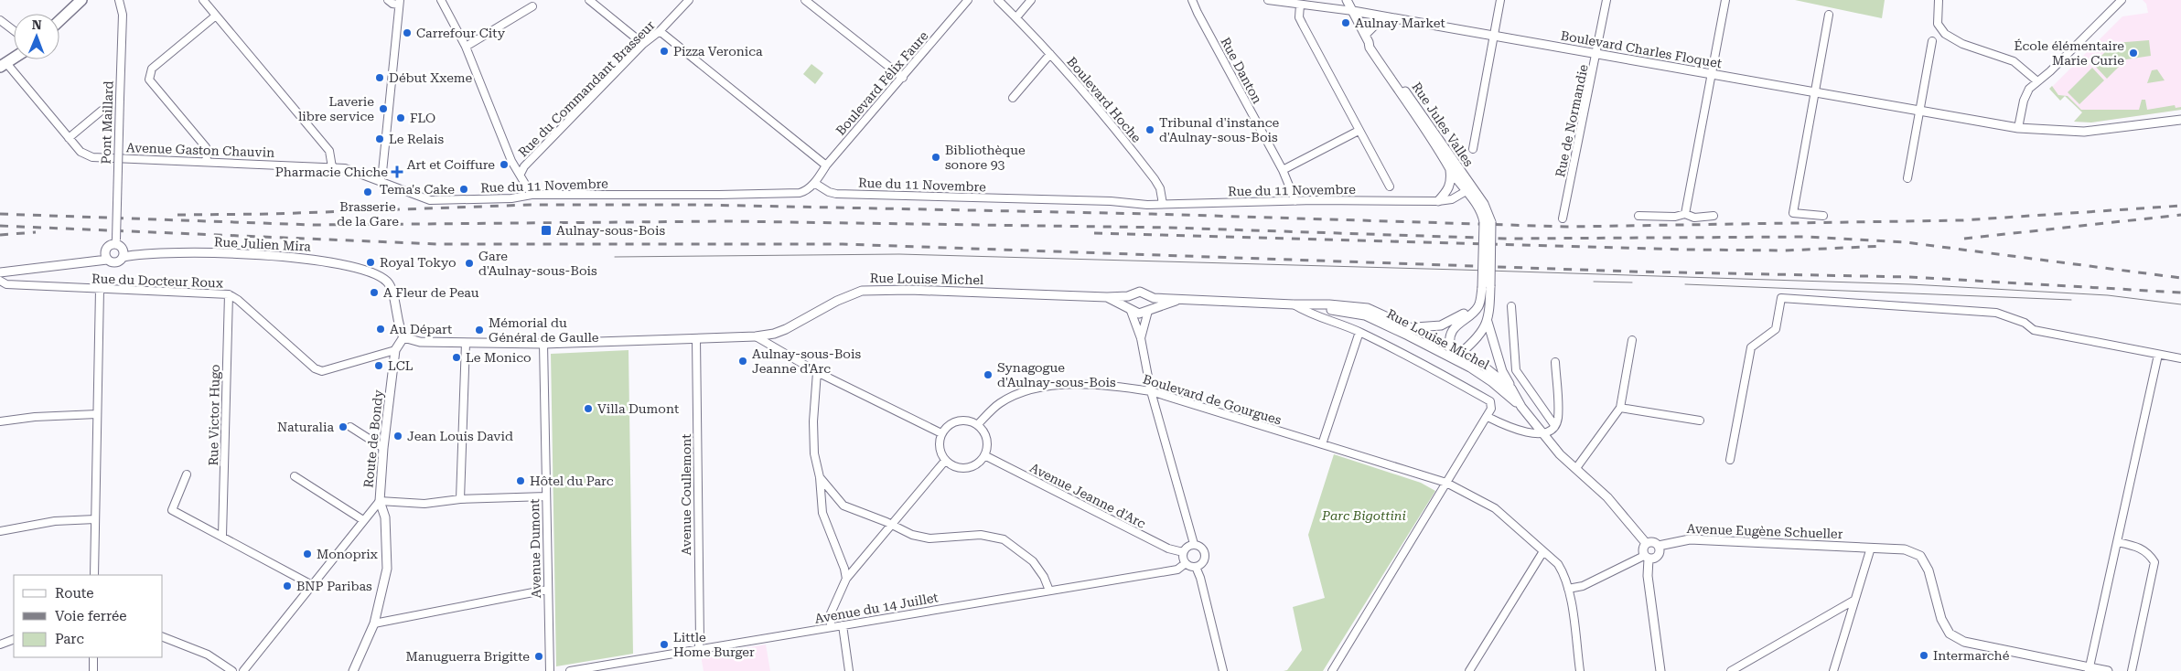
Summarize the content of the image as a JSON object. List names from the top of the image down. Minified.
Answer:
{"streets":{"street":["Boulevard Charles Floquet","Rue Danton","Boulevard Félix Faure","Rue du Commandant Brasseur","Boulevard Hoche","Rue de Normandie","Pont Maillard","Rue Jules Valles","Avenue Gaston Chauvin","Rue du 11 Novembre","Rue Julien Mira","Rue Louise Michel","Rue du Docteur Roux","Boulevard de Gourgues","Rue Victor Hugo","Route de Bondy","Avenue Coullemont","Avenue Jeanne d'Arc","Avenue Eugène Schueller","Avenue Dumont","Avenue du 14 Juillet"]},"crossings":[["Boulevard Charles Floquet","Rue de Normandie"],["Boulevard Charles Floquet","Rue Jules Valles"],["Rue Danton","Rue du 11 Novembre"],["Boulevard Félix Faure","Rue du 11 Novembre"],["Boulevard Hoche","Rue du 11 Novembre"],["Pont Maillard","Rue Julien Mira"],["Rue Jules Valles","Rue du 11 Novembre"],["Avenue Gaston Chauvin","Rue du 11 Novembre"],["Rue Julien Mira","Rue Louise Michel"],["Rue Julien Mira","Route de Bondy"],["Rue Louise Michel","Route de Bondy"],["Rue Louise Michel","Avenue Coullemont"],["Rue Louise Michel","Avenue Dumont"],["Rue du Docteur Roux","Rue Victor Hugo"],["Rue du Docteur Roux","Route de Bondy"],["Boulevard de Gourgues","Avenue Jeanne d'Arc"],["Avenue Coullemont","Avenue du 14 Juillet"],["Avenue Jeanne d'Arc","Avenue du 14 Juillet"]],"parks":["Parc Bigottini"],"places":{"other":["Aulnay Market","Carrefour City","Pizza Veronica","École élémentaire Marie Curie","Début Xxeme","Laverie libre service","FLO","Tribunal d'instance d'Aulnay-sous-Bois","Le Relais","Bibliothèque sonore 93","Art et Coiffure","Tema's Cake","Brasserie de la Gare","Royal Tokyo","Gare d'Aulnay-sous-Bois","A Fleur de Peau","Au Départ","Mémorial du Général de Gaulle","Le Monico","Aulnay-sous-Bois Jeanne d'Arc","LCL","Synagogue d'Aulnay-sous-Bois","Villa Dumont","Naturalia","Jean Louis David","Hôtel du Parc","Monoprix","BNP Paribas","Little Home Burger","Intermarché","Manuguerra Brigitte"],"health":["Pharmacie Chiche"],"transit":["Aulnay-sous-Bois"]},"legend":["Route","Voie ferrée","Parc"],"north":"top"}
